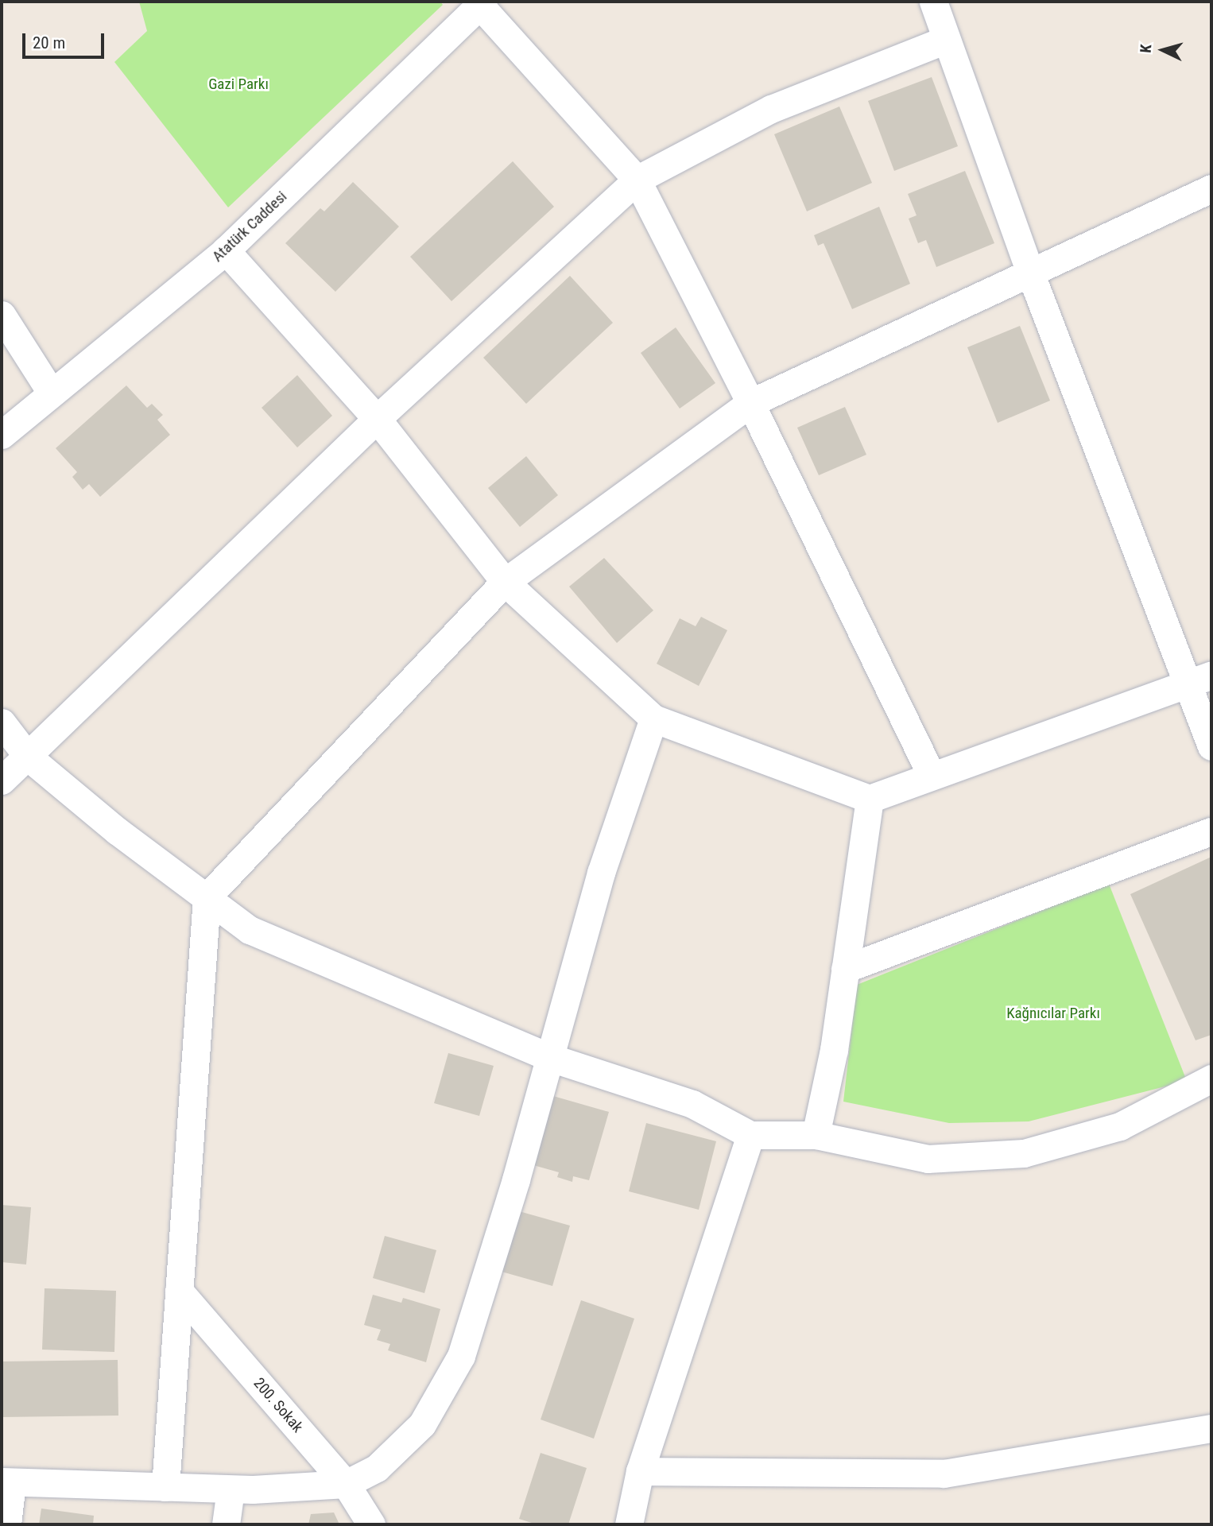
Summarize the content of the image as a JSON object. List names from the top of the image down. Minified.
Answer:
{"streets":{"street":["Atatürk Caddesi","200. Sokak"]},"parks":["Gazi Parkı","Kağnıcılar Parkı"],"scale_bar":"20 m","north":"left"}
